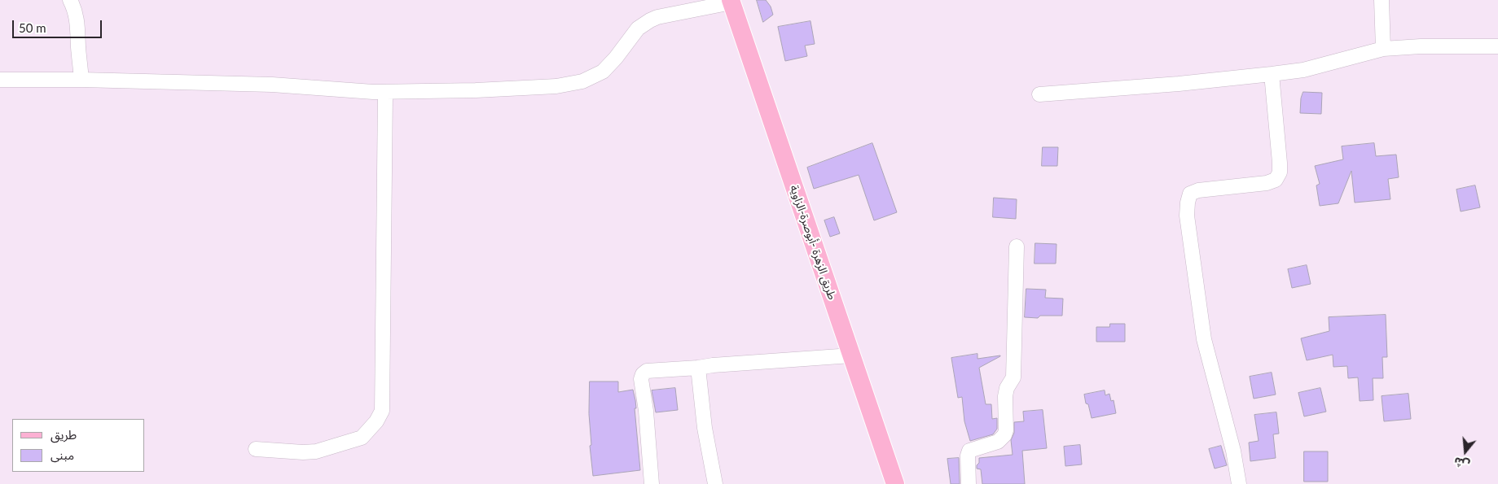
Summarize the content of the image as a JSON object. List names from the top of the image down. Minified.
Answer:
{"streets":{"main road":["طريق الزهرة -أبوصرة-الزاوية"]},"legend":["طريق","مبنى"],"scale_bar":"50 m","north":"bottom"}
